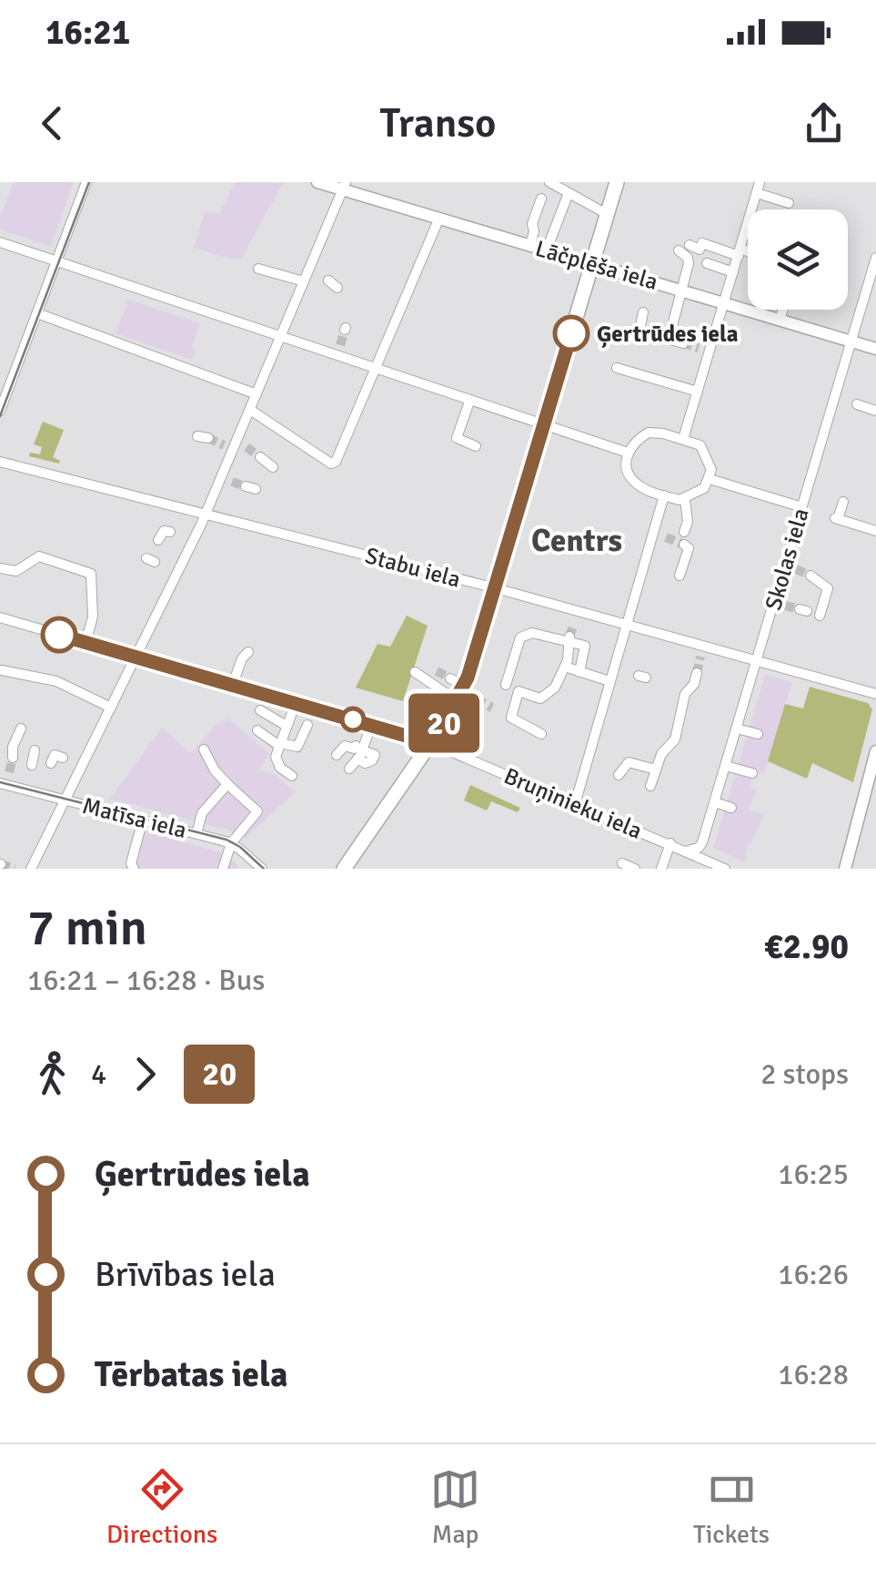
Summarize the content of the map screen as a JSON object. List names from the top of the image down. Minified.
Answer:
{"streets":{"main road":["Lāčplēša iela"],"street":["Skolas iela","Stabu iela","Bruņinieku iela","Matīsa iela"]},"crossings":[["Lāčplēša iela","Skolas iela"],["Skolas iela","Stabu iela"],["Skolas iela","Bruņinieku iela"]],"districts":["Centrs"],"places":["Ģertrūdes iela"],"lines":["bus line 20"],"page":{"status":"16:21","header":"Transo","on_map":"20","heading":["7 min","16:21 – 16:28 · Bus","€2.90"],"legs":["4","20","2 stops"],"list":[{"name":"Ģertrūdes iela","value":"16:25"},{"name":"Brīvības iela","value":"16:26"},{"name":"Tērbatas iela","value":"16:28"}],"tabs":["Directions","Map","Tickets"]}}
